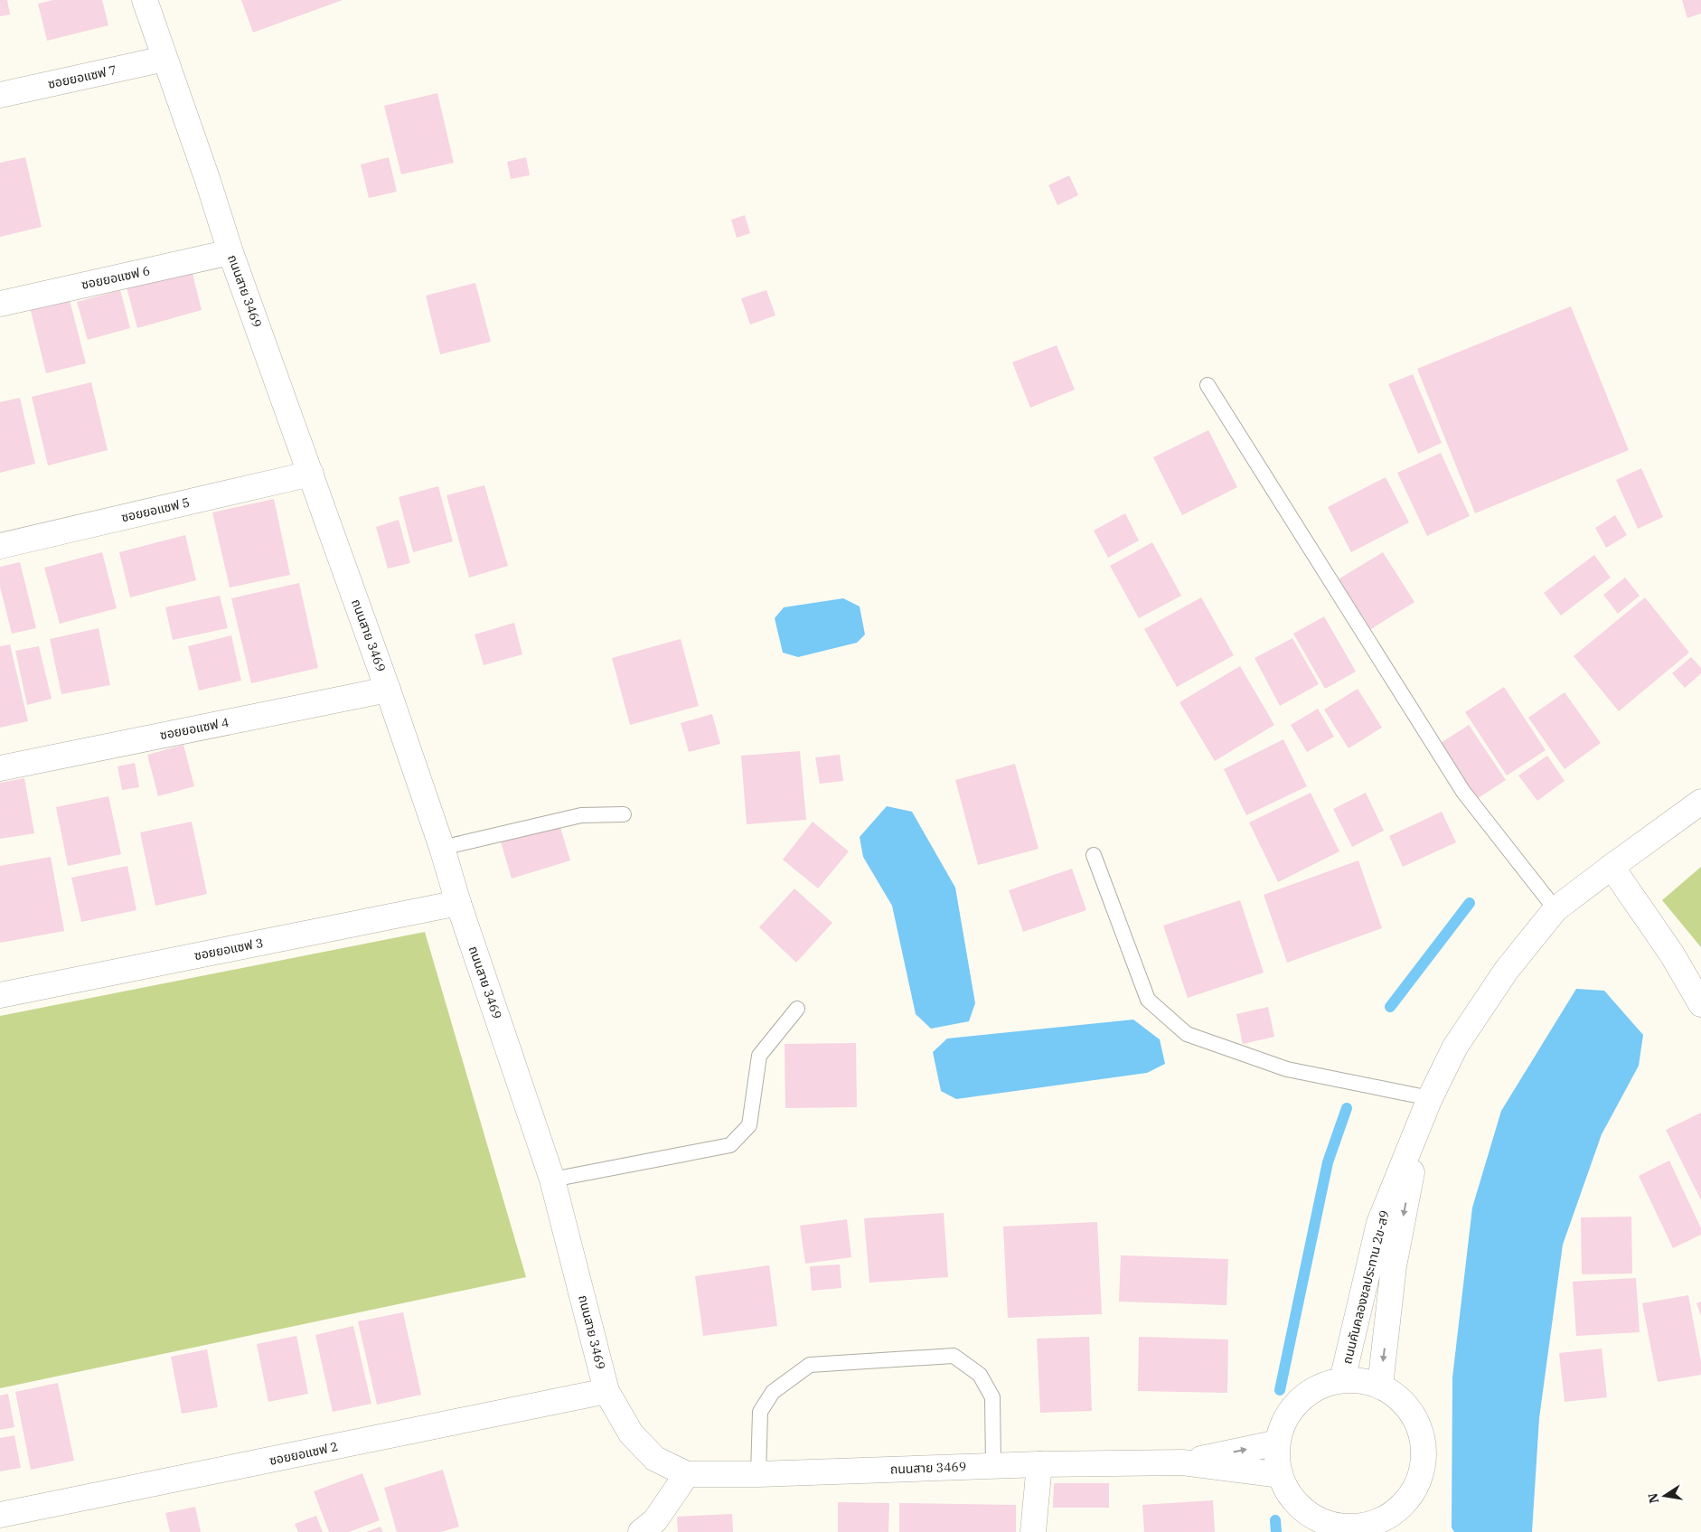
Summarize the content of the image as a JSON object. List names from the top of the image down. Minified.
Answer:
{"streets":{"street":["ซอยยอแซฟ 7","ซอยยอแซฟ 6","ถนนสาย 3469","ซอยยอแซฟ 5","ซอยยอแซฟ 4","ซอยยอแซฟ 3","ถนนคันคลองชลประทาน 2ข-ส9","ซอยยอแซฟ 2"]},"crossings":[["ซอยยอแซฟ 7","ถนนสาย 3469"],["ซอยยอแซฟ 6","ถนนสาย 3469"],["ถนนสาย 3469","ซอยยอแซฟ 5"],["ถนนสาย 3469","ซอยยอแซฟ 4"],["ถนนสาย 3469","ซอยยอแซฟ 3"],["ถนนสาย 3469","ถนนคันคลองชลประทาน 2ข-ส9"],["ถนนสาย 3469","ซอยยอแซฟ 2"]],"north":"left"}
